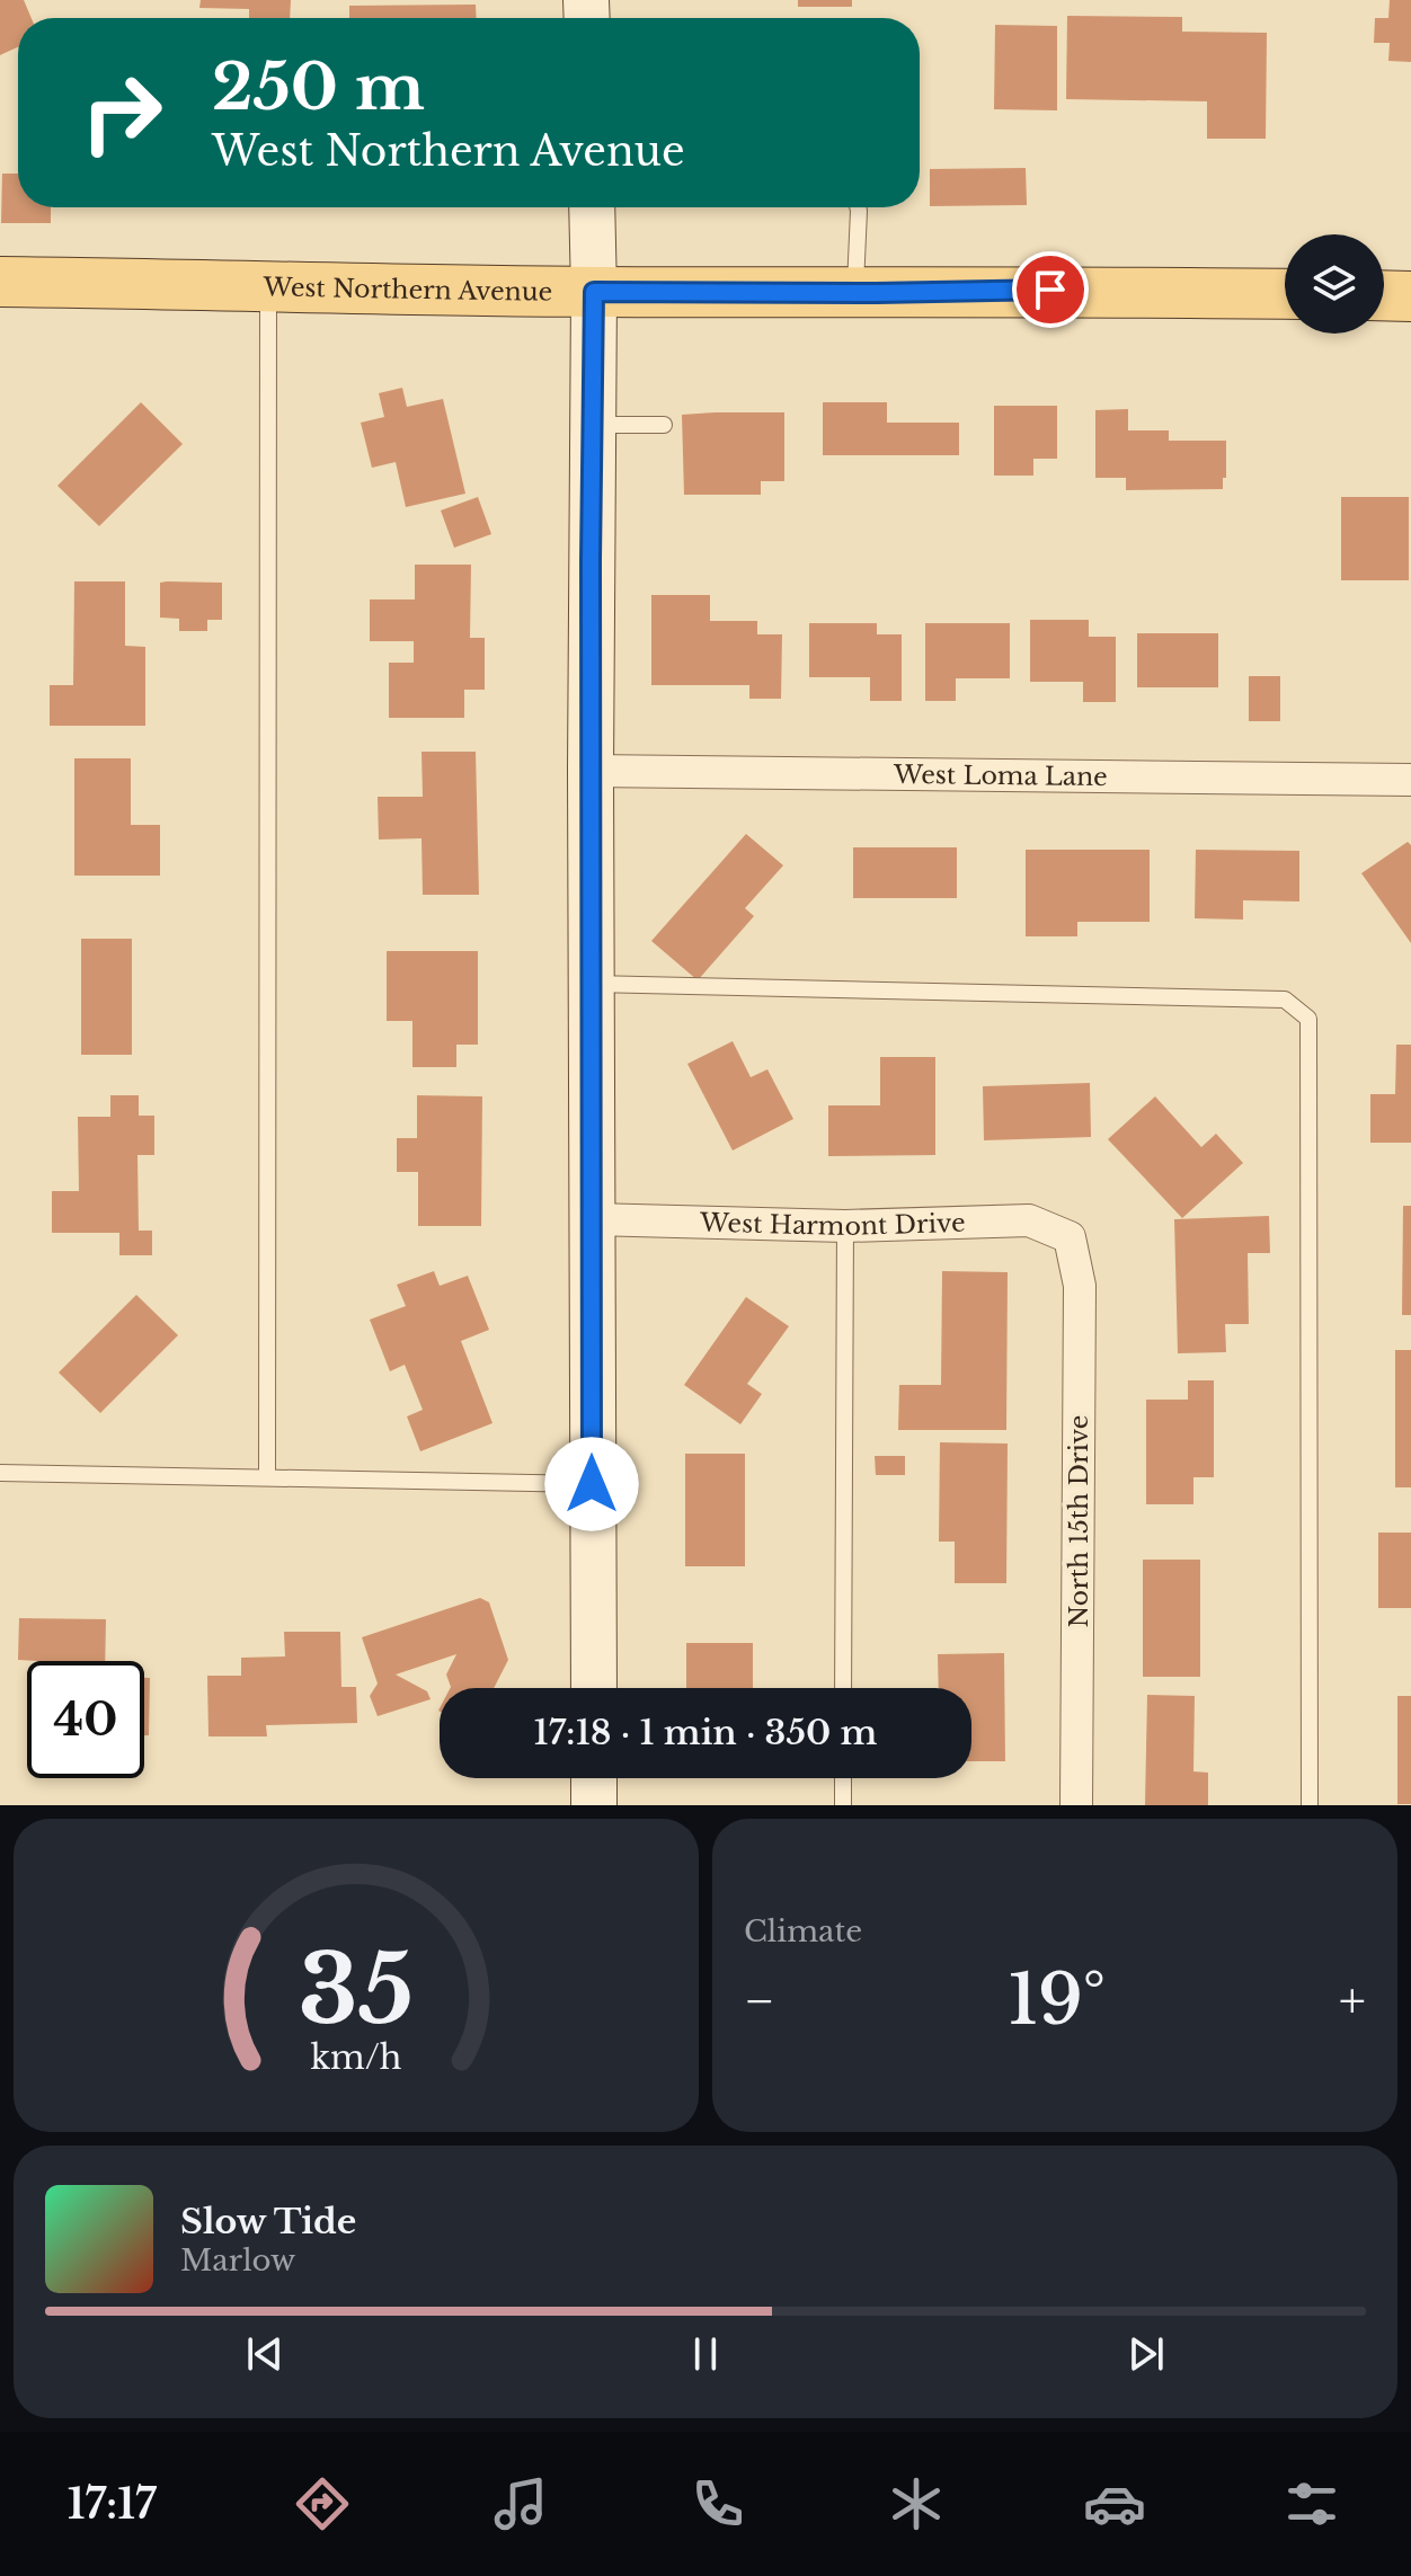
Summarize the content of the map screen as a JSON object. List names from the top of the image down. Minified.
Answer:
{"streets":{"main road":["West Northern Avenue"],"street":["West Loma Lane","West Harmont Drive","North 15th Drive"]},"crossings":[["West Harmont Drive","North 15th Drive"]],"page":{"turn":["250 m","West Northern Avenue"],"limit":"40","trip":"17:18 · 1 min · 350 m","tile":"Climate","heat":["−","19°","+"],"song":["Slow Tide","Marlow"],"tabs":"17:17","gauge":["35","km/h"]}}
